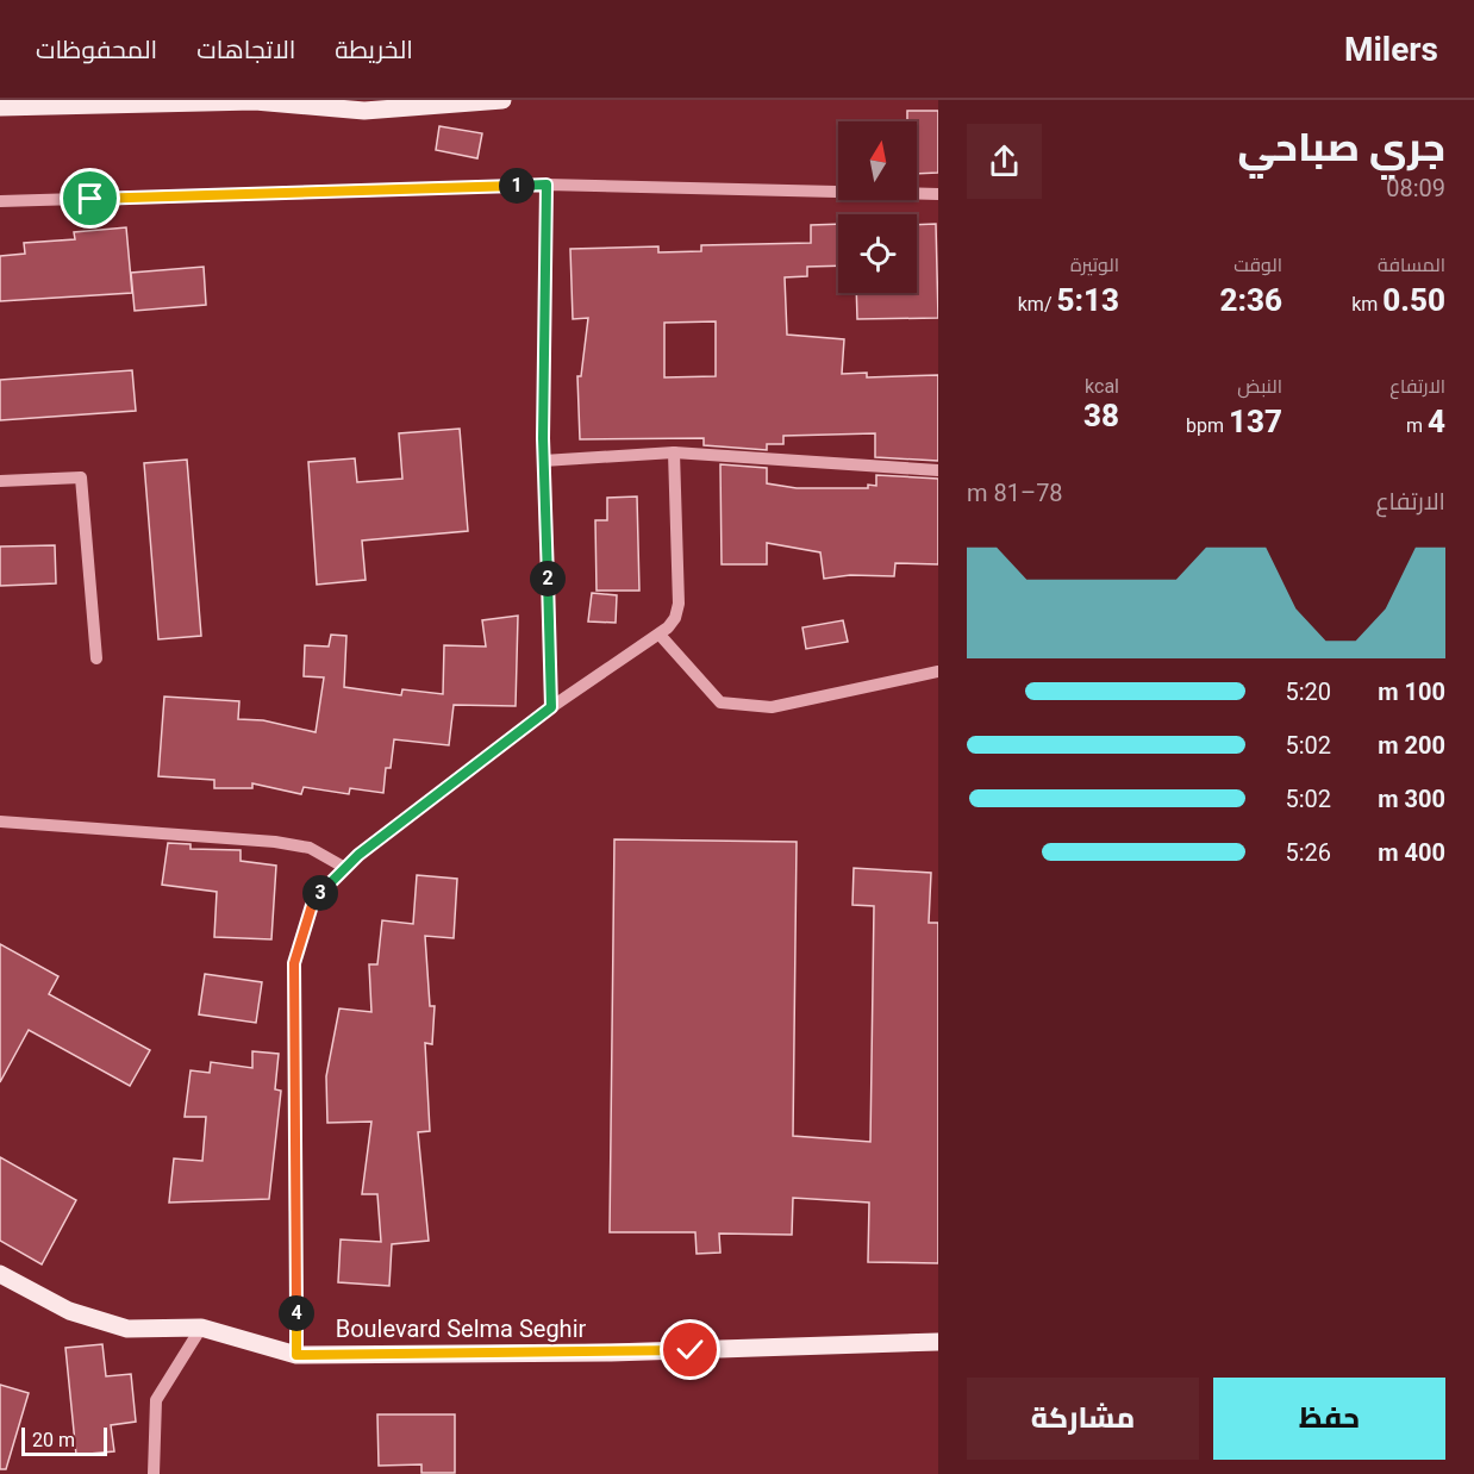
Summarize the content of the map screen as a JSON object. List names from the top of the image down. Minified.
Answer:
{"streets":{"main road":["Boulevard Selma Seghir"]},"scale_bar":"20 m","north":"top","page":{"header":"Milers","nav":["الخريطة","الاتجاهات","المحفوظات"],"heading":["جري صباحي","08:09"],"pins":["1","2","3","4"],"stats":[["المسافة","0.50 km"],["الوقت","2:36"],["الوتيرة","5:13 /km"],["الارتفاع","4 m"],["النبض","137 bpm"],["kcal","38"]],"chart":["الارتفاع","78–81 m"],"list":[{"name":"100 m","note":"5:20"},{"name":"200 m","note":"5:02"},{"name":"300 m","note":"5:02"},{"name":"400 m","note":"5:26"}],"buttons":["حفظ","مشاركة"],"scale":"20 m"}}
